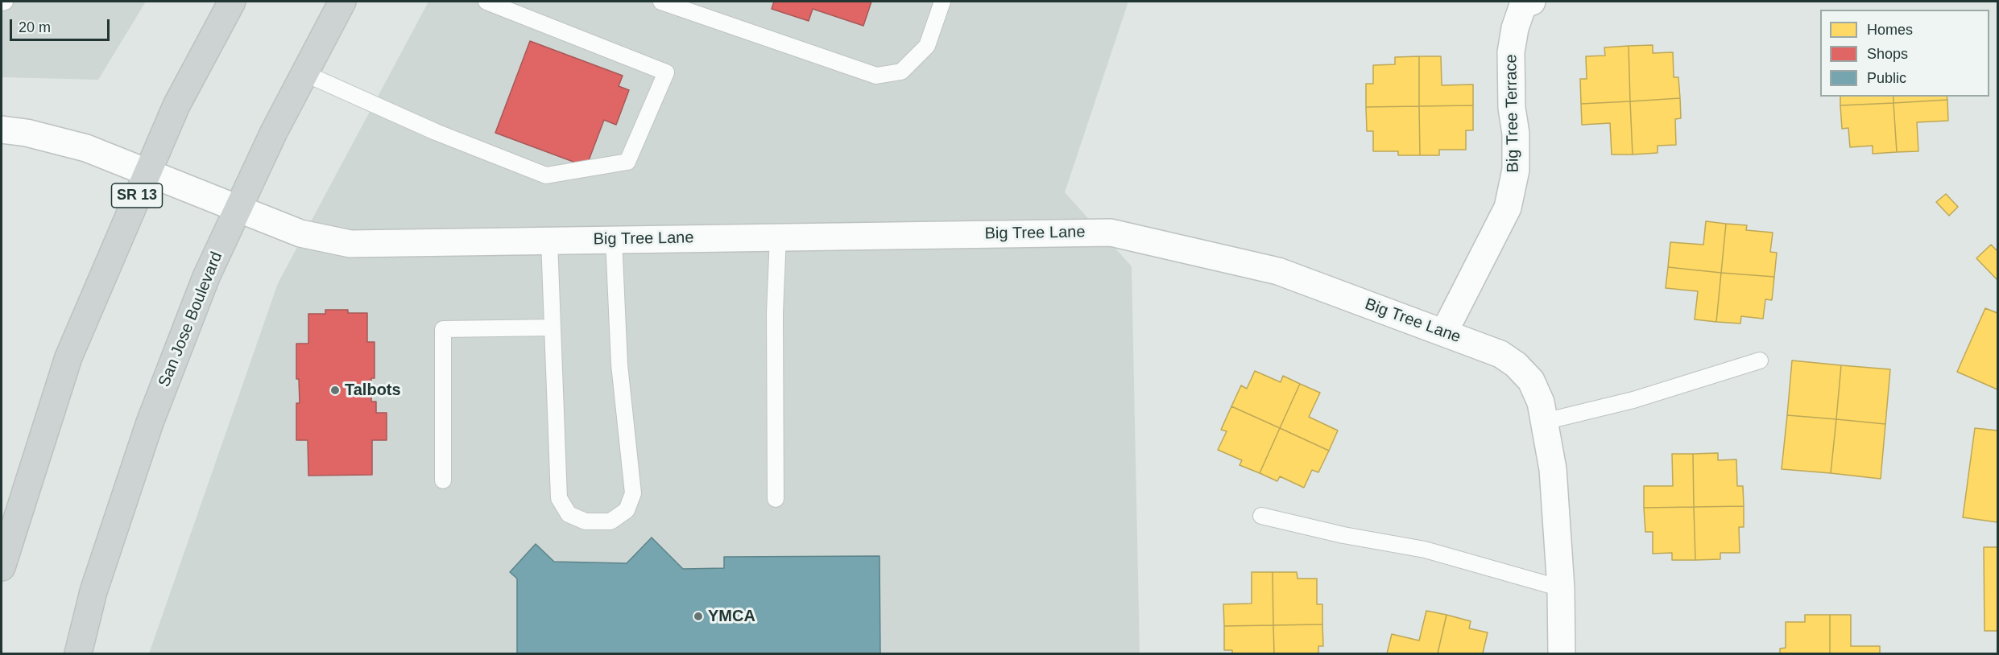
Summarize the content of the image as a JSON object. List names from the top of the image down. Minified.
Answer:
{"streets":{"main road":["SR 13","San Jose Boulevard"],"street":["Big Tree Terrace","Big Tree Lane"]},"crossings":[["Big Tree Terrace","Big Tree Lane"],["SR 13","Big Tree Lane"],["Big Tree Lane","San Jose Boulevard"]],"places":["Talbots","YMCA"],"legend":["Homes","Shops","Public"],"scale_bar":"20 m"}
